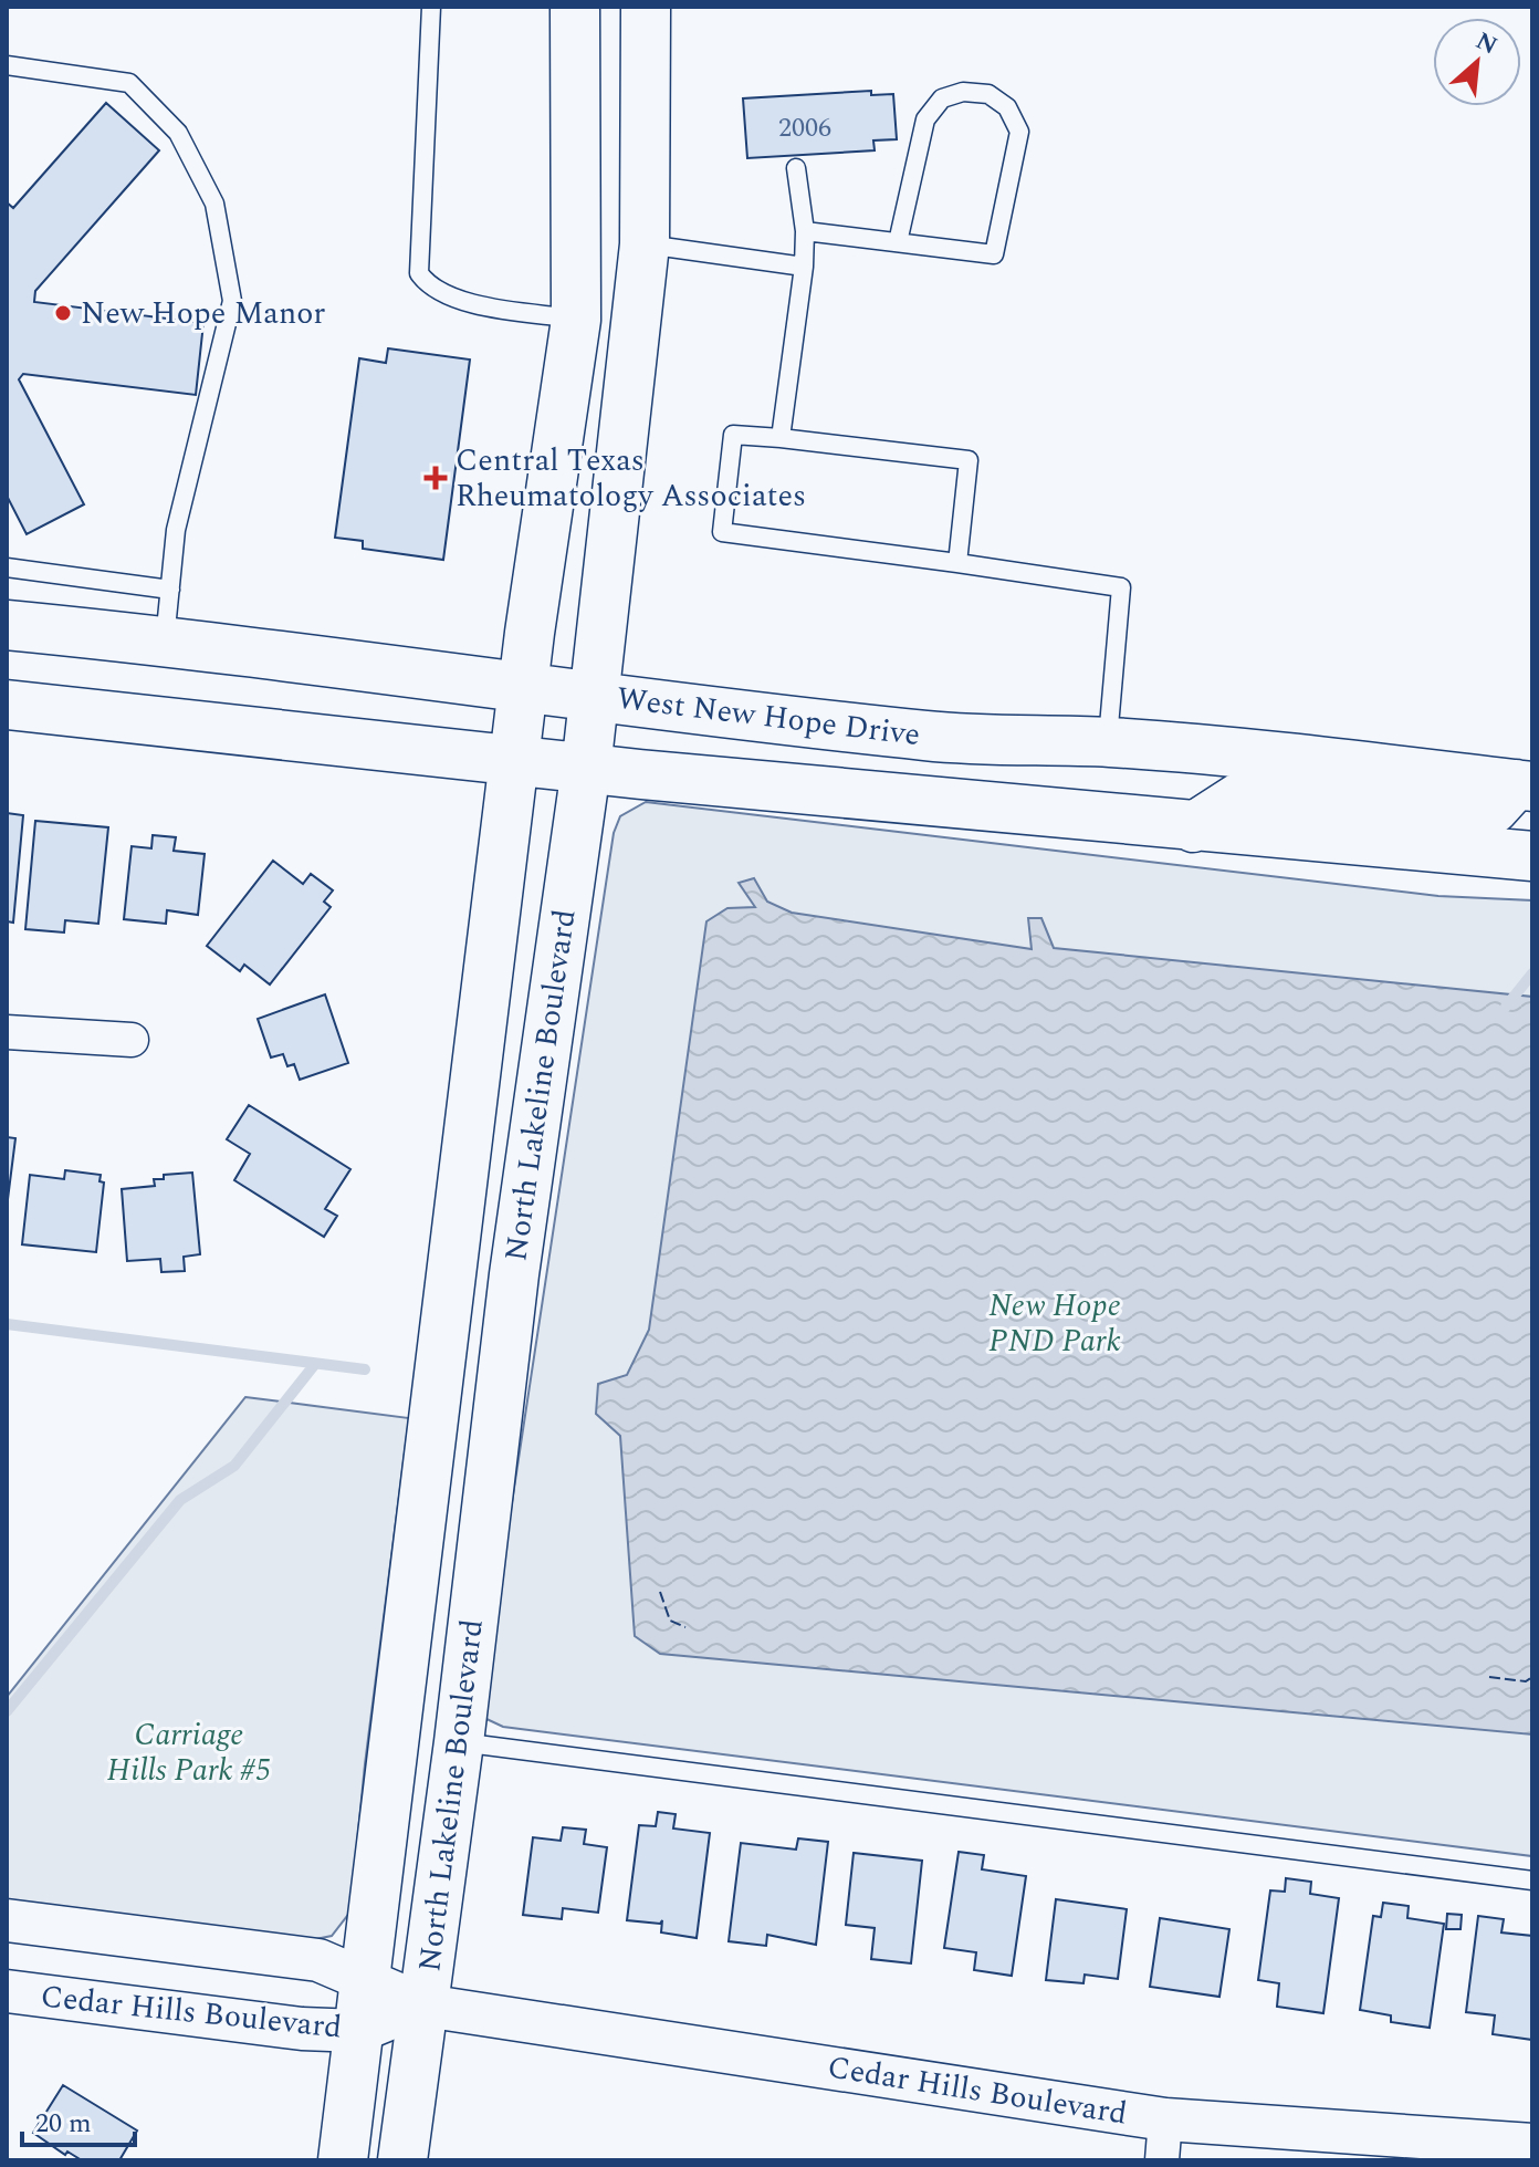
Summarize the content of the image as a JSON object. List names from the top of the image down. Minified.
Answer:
{"streets":{"main road":["West New Hope Drive","North Lakeline Boulevard"],"street":["Cedar Hills Boulevard"]},"crossings":[["West New Hope Drive","North Lakeline Boulevard"],["North Lakeline Boulevard","Cedar Hills Boulevard"]],"parks":["New Hope PND Park","Carriage Hills Park #5"],"places":{"other":["New Hope Manor"],"health":["Central Texas Rheumatology Associates"]},"house_numbers":["2006"],"scale_bar":"20 m","north":"top right"}
